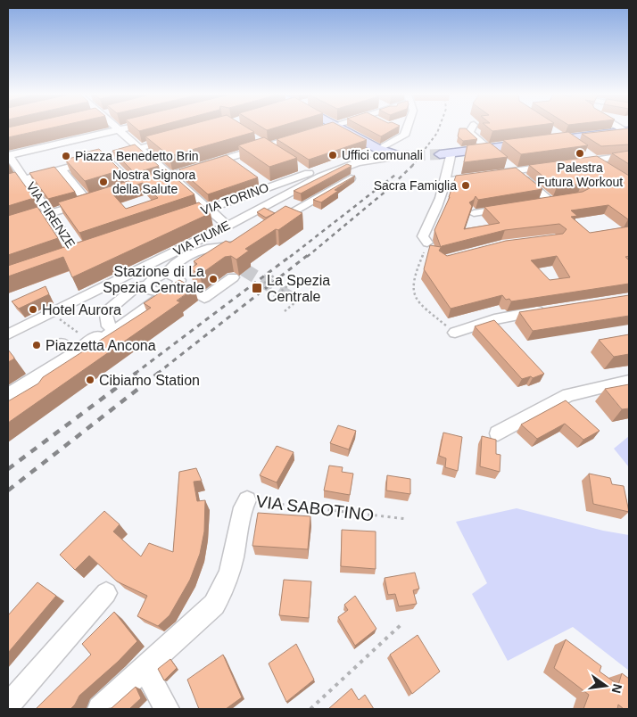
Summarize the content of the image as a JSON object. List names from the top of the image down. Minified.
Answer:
{"streets":{"street":["VIA TORINO","VIA FIRENZE","VIA FIUME","VIA SABOTINO"]},"places":{"other":["Palestra Futura Workout","Uffici comunali","Piazza Benedetto Brin","Nostra Signora della Salute","Sacra Famiglia","Stazione di La Spezia Centrale","Hotel Aurora","Piazzetta Ancona","Cibiamo Station"],"transit":["La Spezia Centrale"]},"north":"right"}
